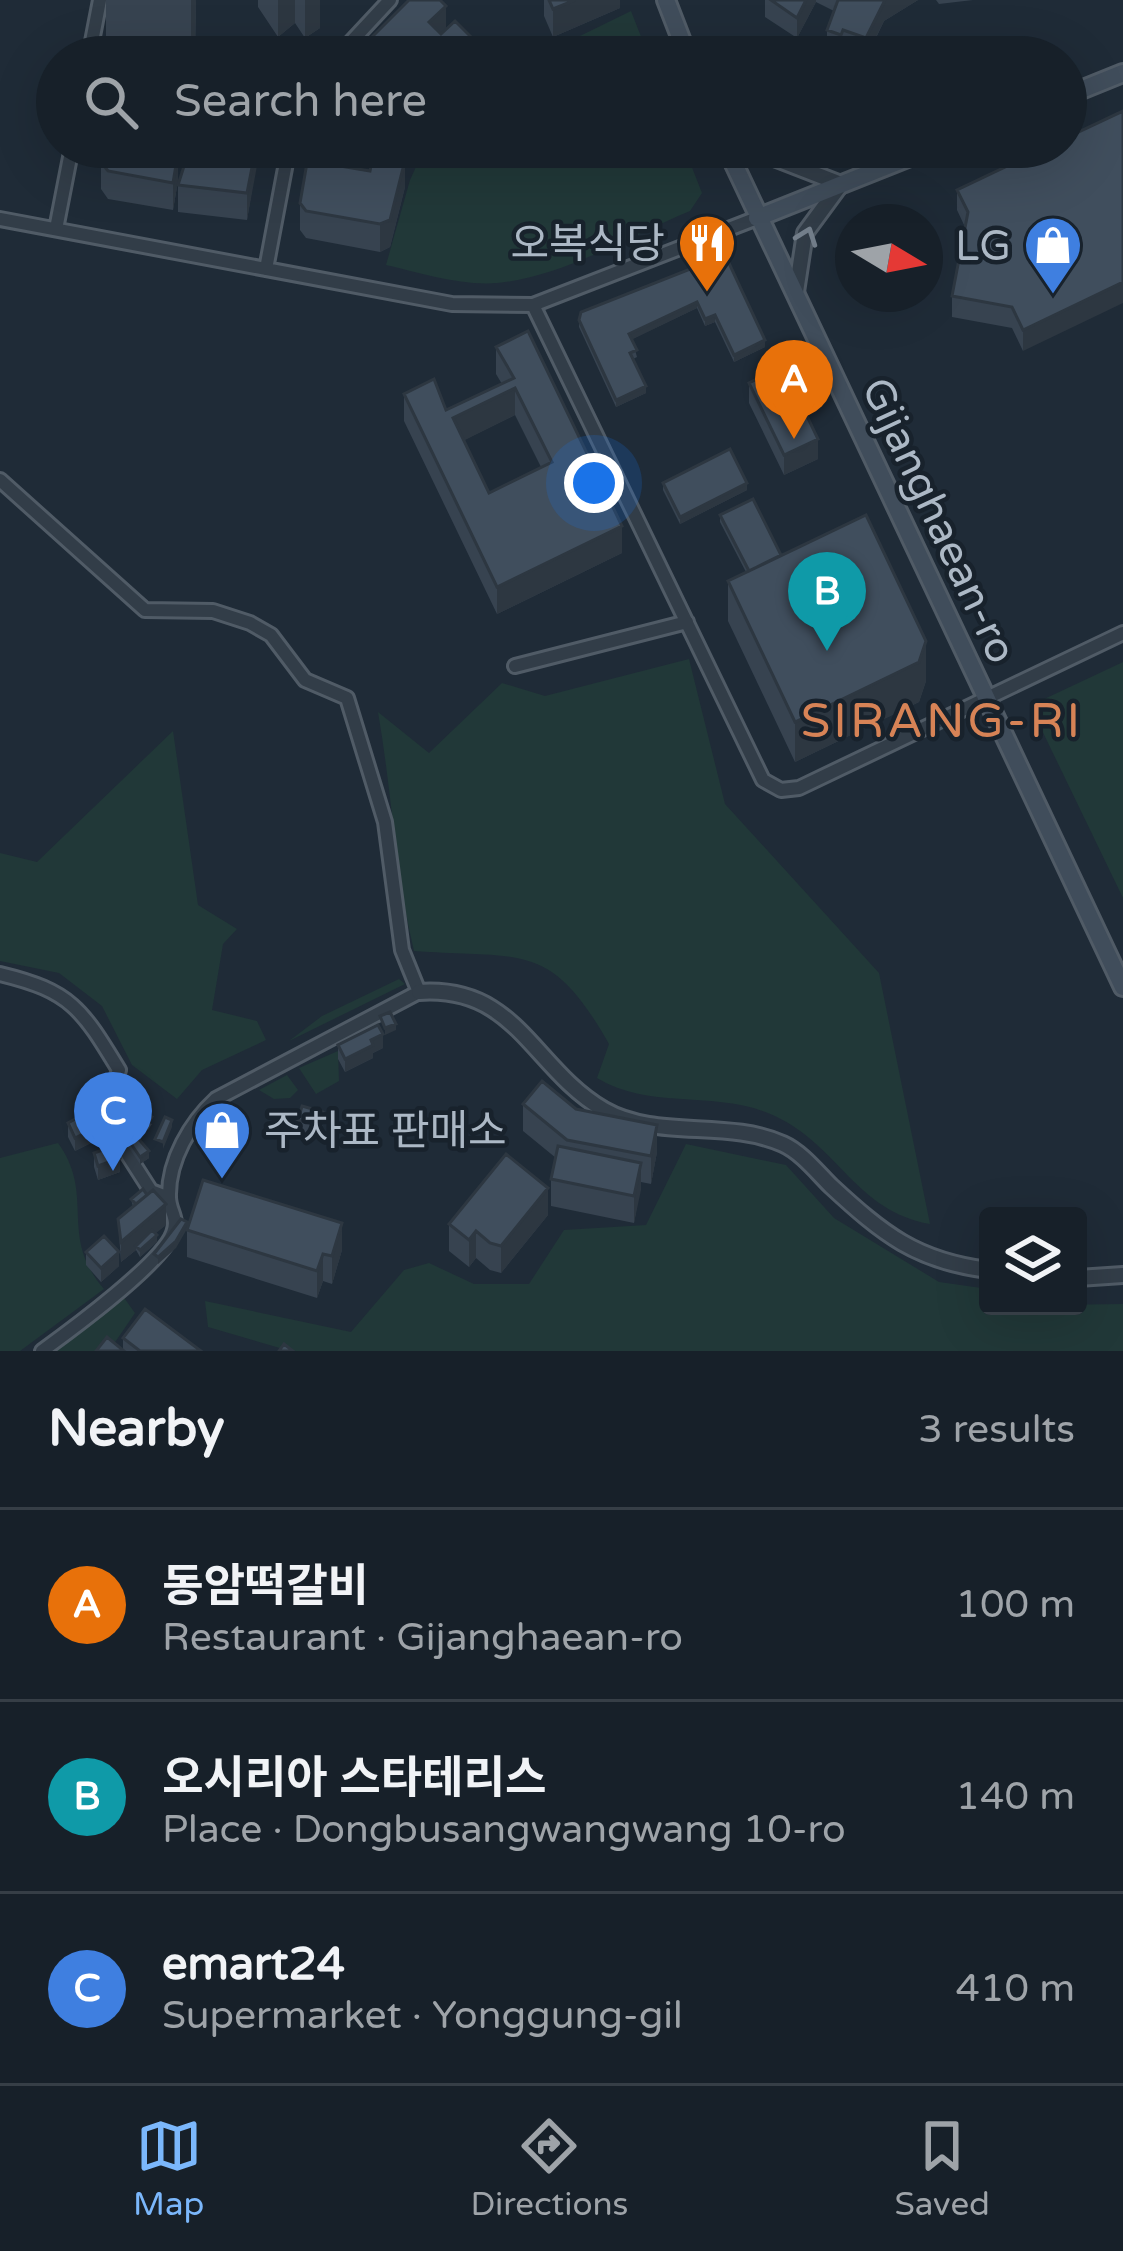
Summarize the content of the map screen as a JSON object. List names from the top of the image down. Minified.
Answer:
{"streets":{"main road":["Gijanghaean-ro"]},"districts":["SIRANG-RI"],"places":{"restaurant":["오복식당"],"shop":["LG","주차표 판매소"]},"north":"right","page":{"search":"Search here","pins":["A","B","C"],"heading":["Nearby","3 results"],"list":[{"mark":"A","name":"동암떡갈비","note":"Restaurant · Gijanghaean-ro","value":"100 m"},{"mark":"B","name":"오시리아 스타테리스","note":"Place · Dongbusangwangwang 10-ro","value":"140 m"},{"mark":"C","name":"emart24","note":"Supermarket · Yonggung-gil","value":"410 m"}],"nav":["Map","Directions","Saved"]}}
